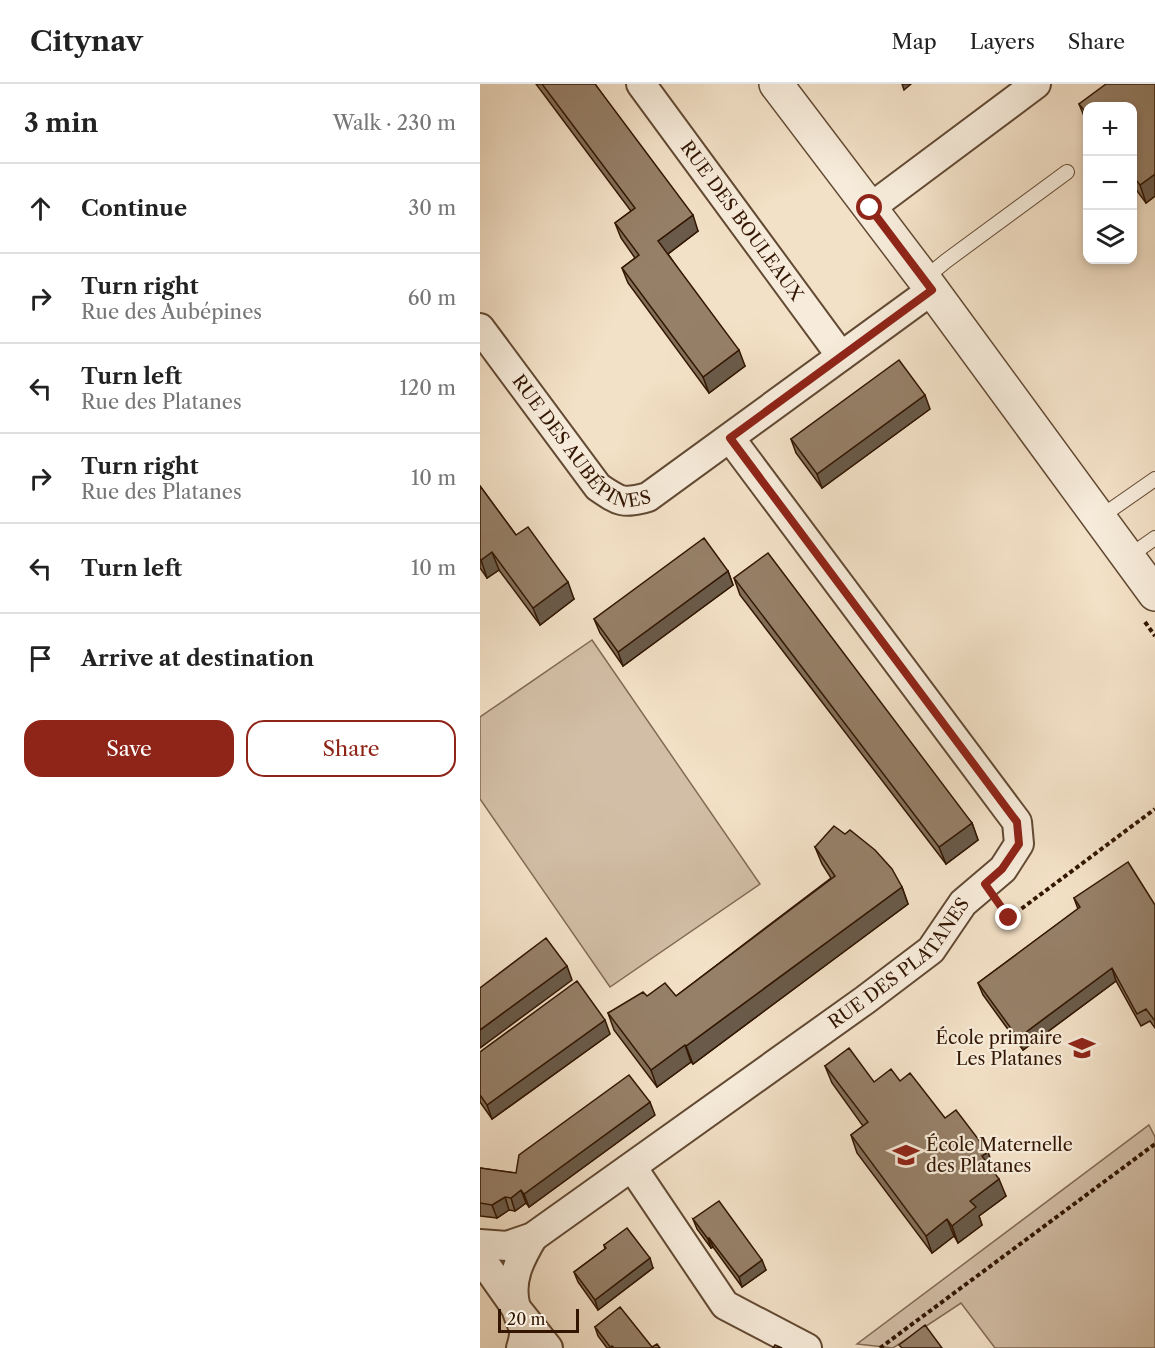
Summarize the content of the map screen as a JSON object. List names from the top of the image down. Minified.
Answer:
{"streets":{"street":["RUE DES BOULEAUX","RUE DES AUBÉPINES","RUE DES PLATANES"]},"crossings":[["RUE DES BOULEAUX","RUE DES AUBÉPINES"],["RUE DES AUBÉPINES","RUE DES PLATANES"]],"places":{"school or university":["École primaire Les Platanes","École Maternelle des Platanes"]},"scale_bar":"20 m","page":{"header":"Citynav","nav":["Map","Layers","Share"],"heading":["3 min","Walk · 230 m"],"map_buttons":["+","−"],"list":[["Continue","30 m"],["Turn right","Rue des Aubépines","60 m"],["Turn left","Rue des Platanes","120 m"],["Turn right","Rue des Platanes","10 m"],["Turn left","10 m"],"Arrive at destination"],"buttons":["Save","Share"],"scale":"20 m"}}
